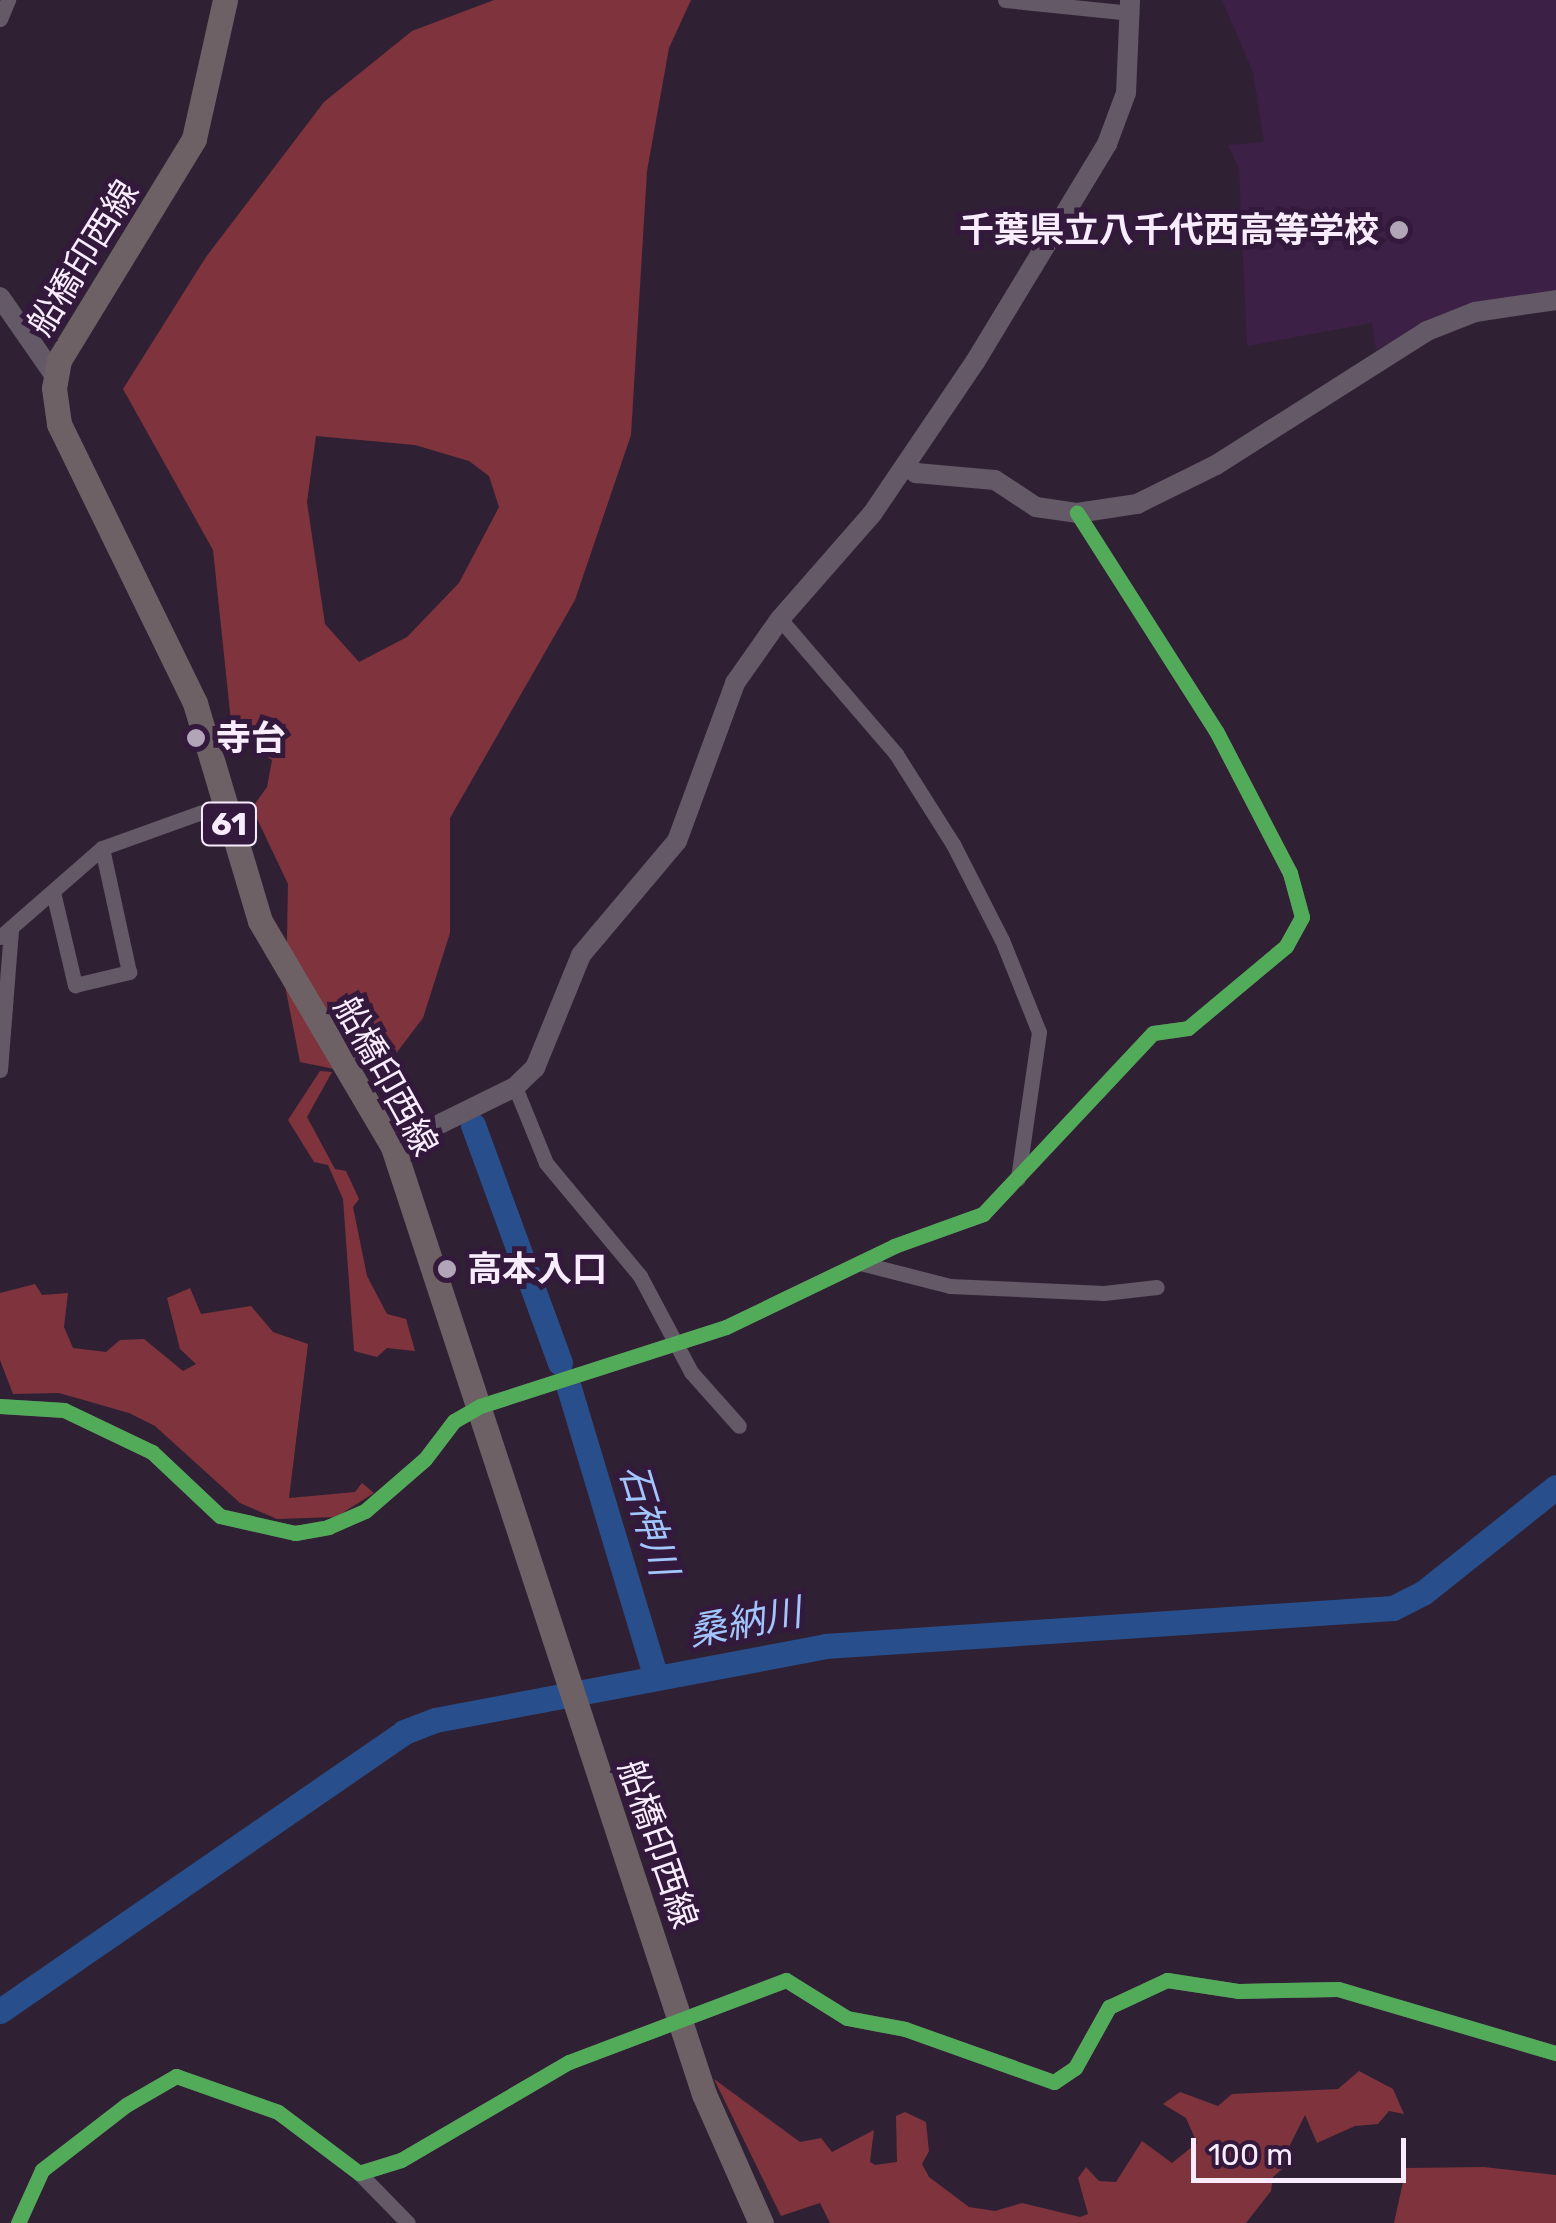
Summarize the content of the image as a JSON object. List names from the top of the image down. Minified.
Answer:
{"streets":{"main road":["船橋印西線","61"]},"water":["石神川","桑納川"],"places":["千葉県立八千代西高等学校","寺台","高本入口"],"scale_bar":"100 m"}
